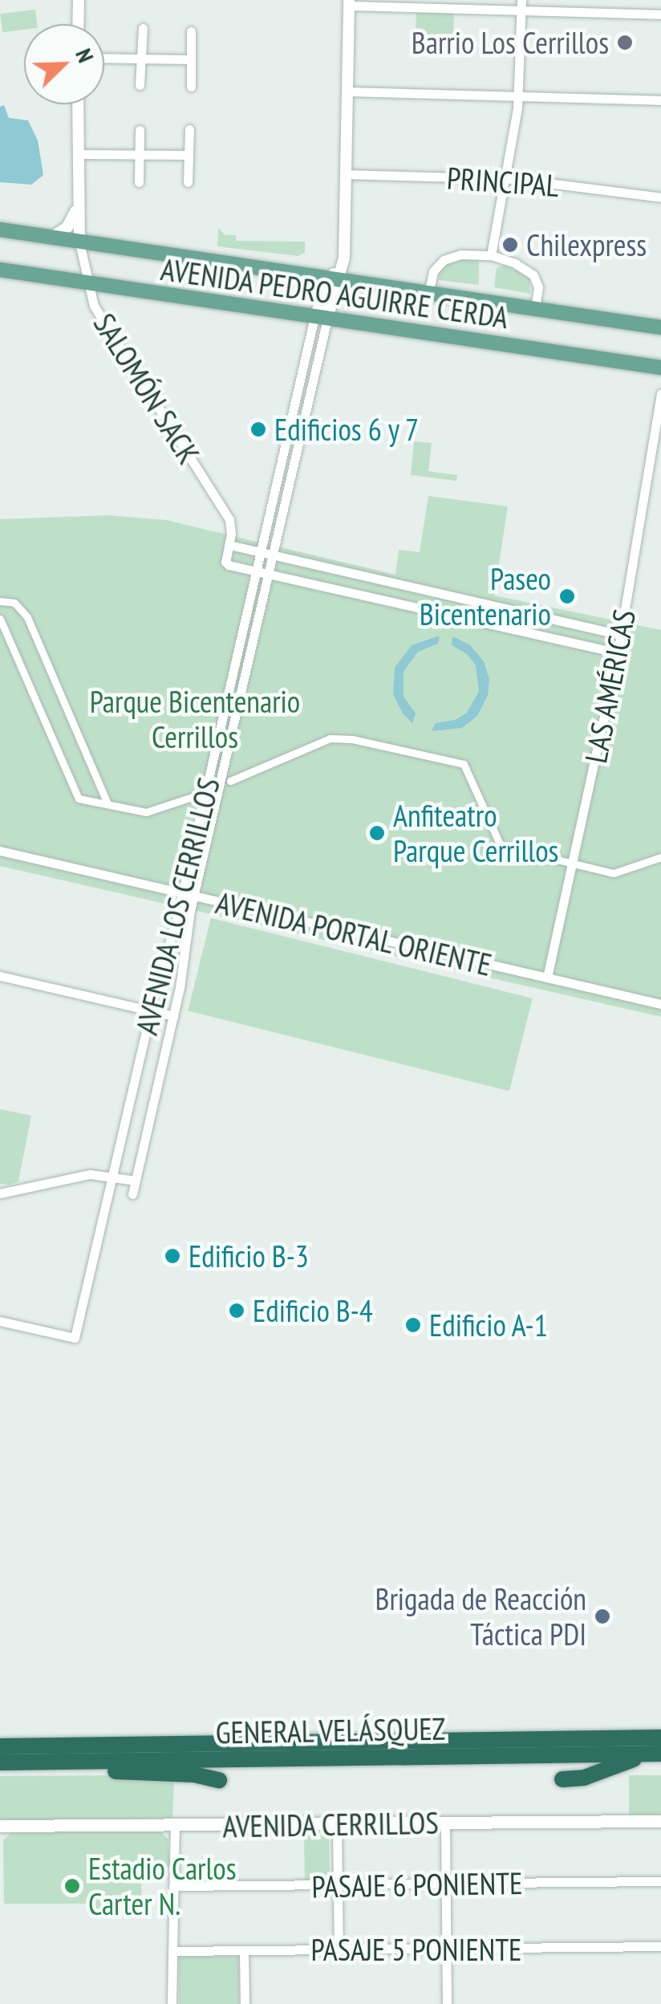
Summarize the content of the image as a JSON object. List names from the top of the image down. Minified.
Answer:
{"streets":{"highway":["GENERAL VELÁSQUEZ"],"main road":["AVENIDA PEDRO AGUIRRE CERDA","AVENIDA CERRILLOS"],"street":["PRINCIPAL","SALOMÓN SACK","LAS AMÉRICAS","AVENIDA LOS CERRILLOS","AVENIDA PORTAL ORIENTE","PASAJE 6 PONIENTE","PASAJE 5 PONIENTE"]},"crossings":[["PRINCIPAL","AVENIDA LOS CERRILLOS"],["AVENIDA PEDRO AGUIRRE CERDA","SALOMÓN SACK"],["AVENIDA PEDRO AGUIRRE CERDA","AVENIDA LOS CERRILLOS"],["SALOMÓN SACK","AVENIDA LOS CERRILLOS"],["LAS AMÉRICAS","AVENIDA PORTAL ORIENTE"],["AVENIDA LOS CERRILLOS","AVENIDA PORTAL ORIENTE"]],"parks":["Parque Bicentenario Cerrillos"],"places":["Barrio Los Cerrillos","Chilexpress","Edificios 6 y 7","Paseo Bicentenario","Anfiteatro Parque Cerrillos","Edificio B-3","Edificio B-4","Edificio A-1","Brigada de Reacción Táctica PDI","Estadio Carlos Carter N."],"north":"top right"}
